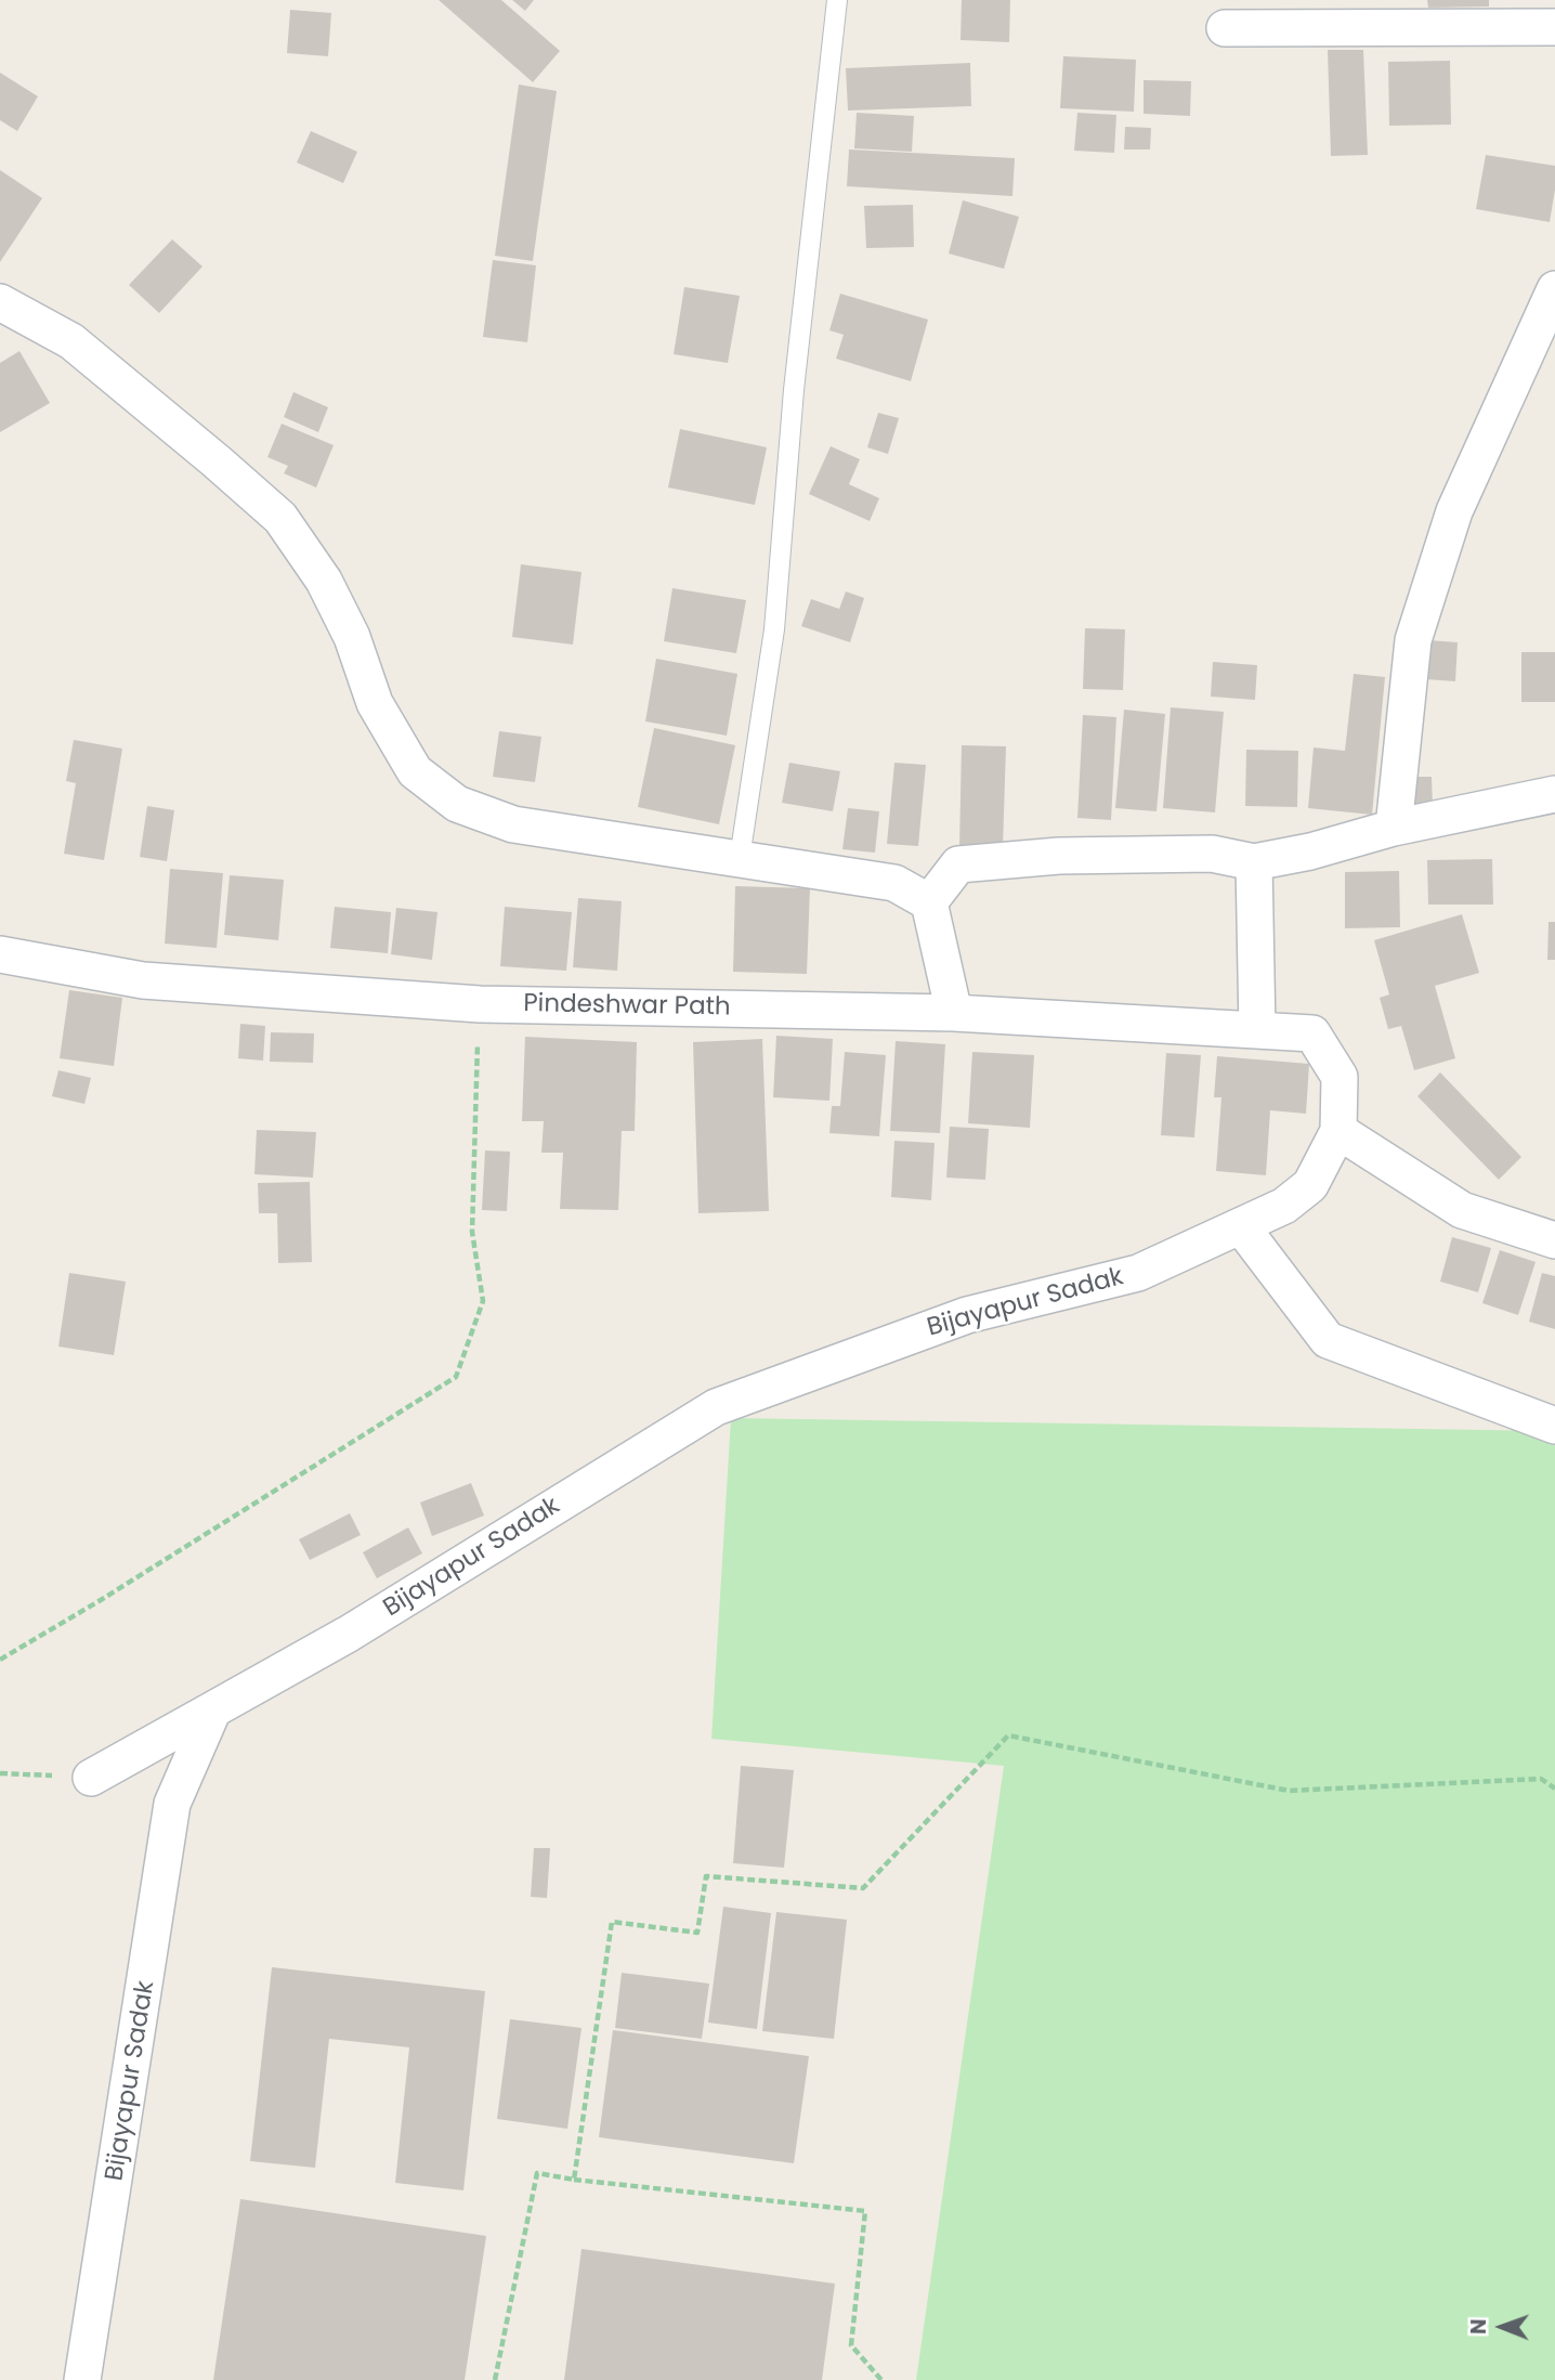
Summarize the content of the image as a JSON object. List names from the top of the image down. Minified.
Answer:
{"streets":{"street":["Pindeshwar Path","Bijayapur Sadak"]},"crossings":[["Pindeshwar Path","Bijayapur Sadak"]],"north":"left"}
